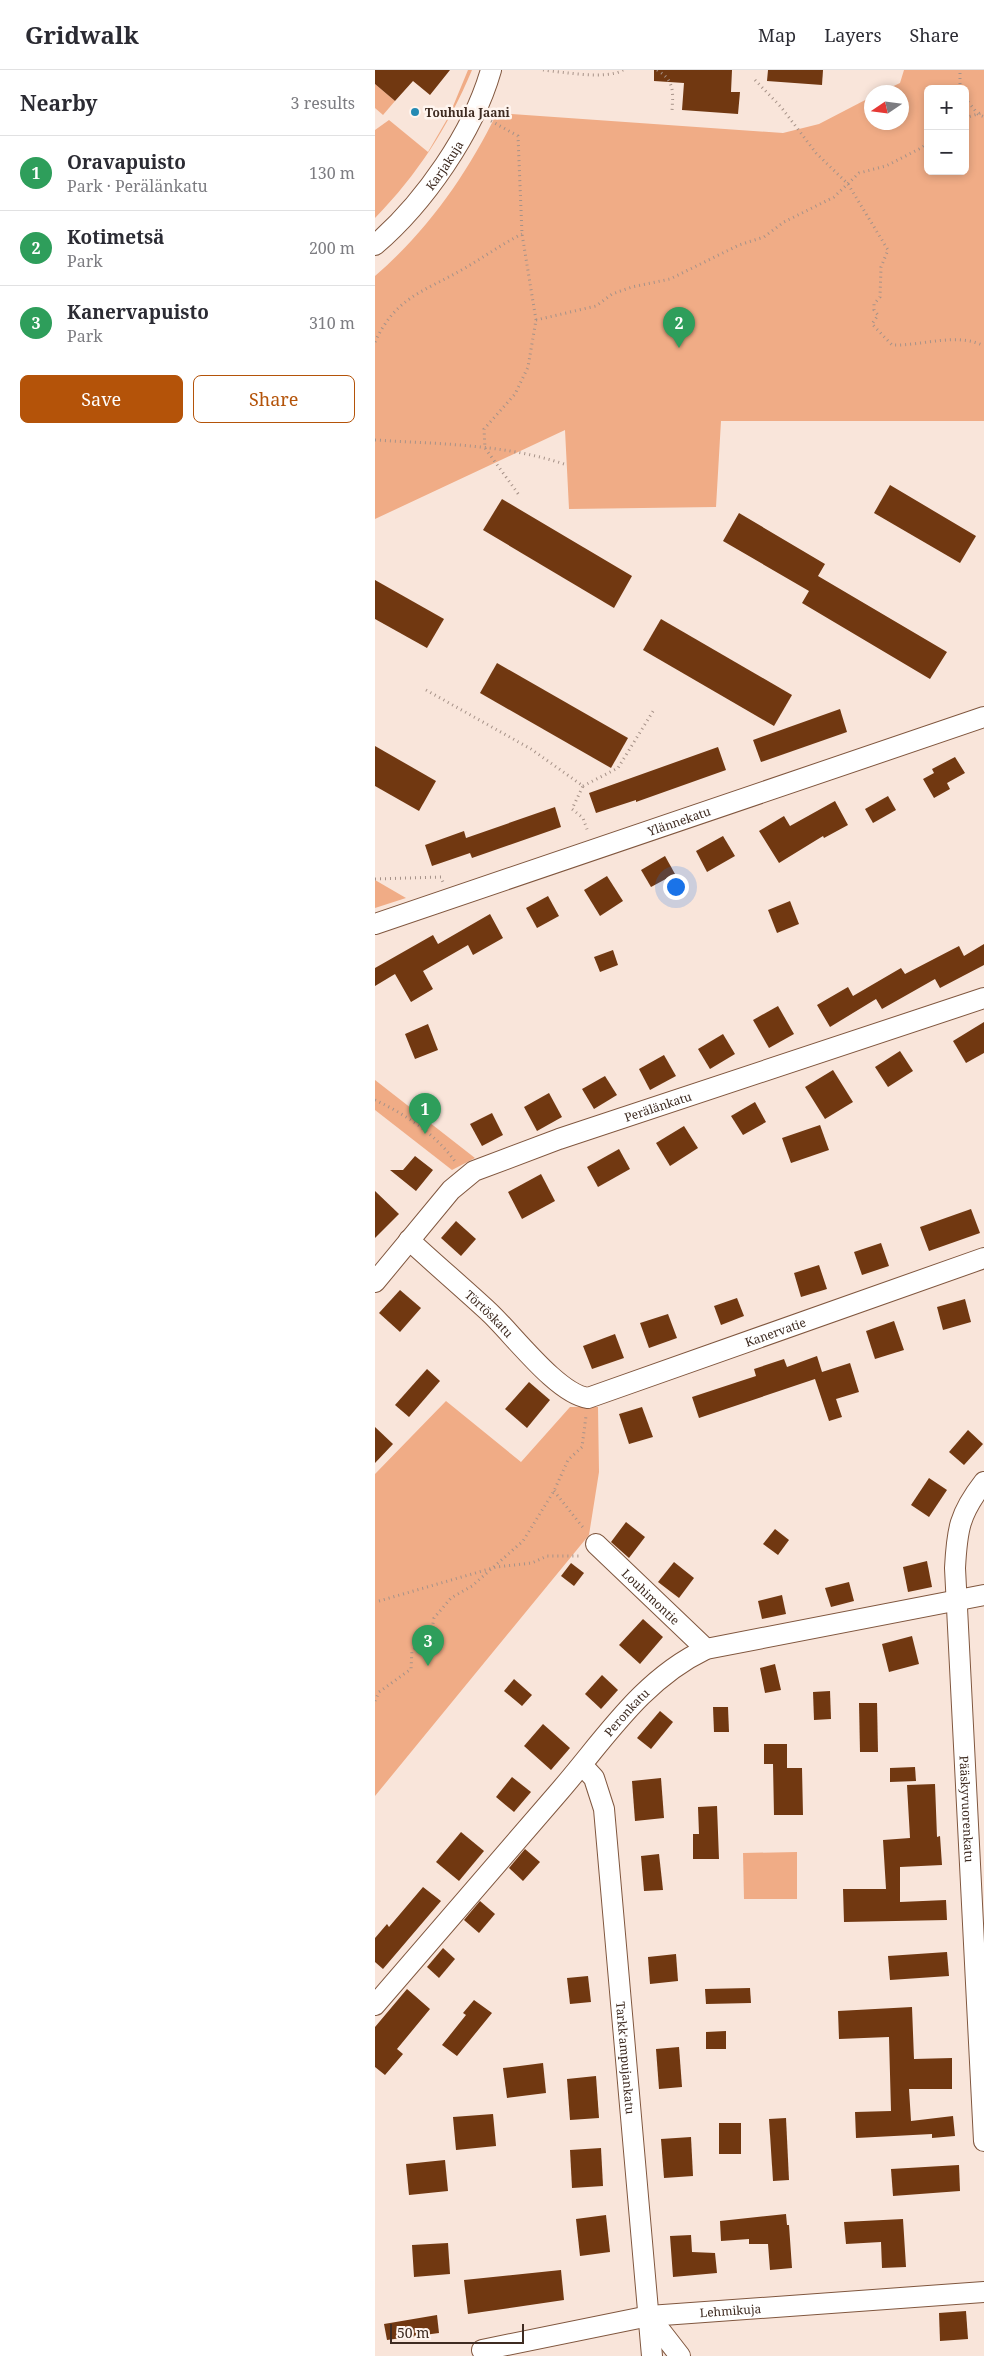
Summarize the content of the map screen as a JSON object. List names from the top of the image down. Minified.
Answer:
{"streets":{"street":["Karjakuja","Ylännekatu","Perälänkatu","Törtöskatu","Kanervatie","Louhimontie","Peronkatu","Pääskyvuorenkatu","Tarkk'ampujankatu","Lehmikuja"]},"crossings":[["Perälänkatu","Törtöskatu"],["Törtöskatu","Kanervatie"],["Louhimontie","Peronkatu"],["Peronkatu","Pääskyvuorenkatu"],["Peronkatu","Tarkk'ampujankatu"],["Tarkk'ampujankatu","Lehmikuja"]],"places":["Touhula Jaani"],"scale_bar":"50 m","north":"left","page":{"header":"Gridwalk","nav":["Map","Layers","Share"],"heading":["Nearby","3 results"],"map_buttons":["+","−"],"list":[{"mark":"1","name":"Oravapuisto","note":"Park · Perälänkatu","value":"130 m"},{"mark":"2","name":"Kotimetsä","note":"Park","value":"200 m"},{"mark":"3","name":"Kanervapuisto","note":"Park","value":"310 m"}],"pins":["2","1","3"],"buttons":["Save","Share"],"scale":"50 m"}}
